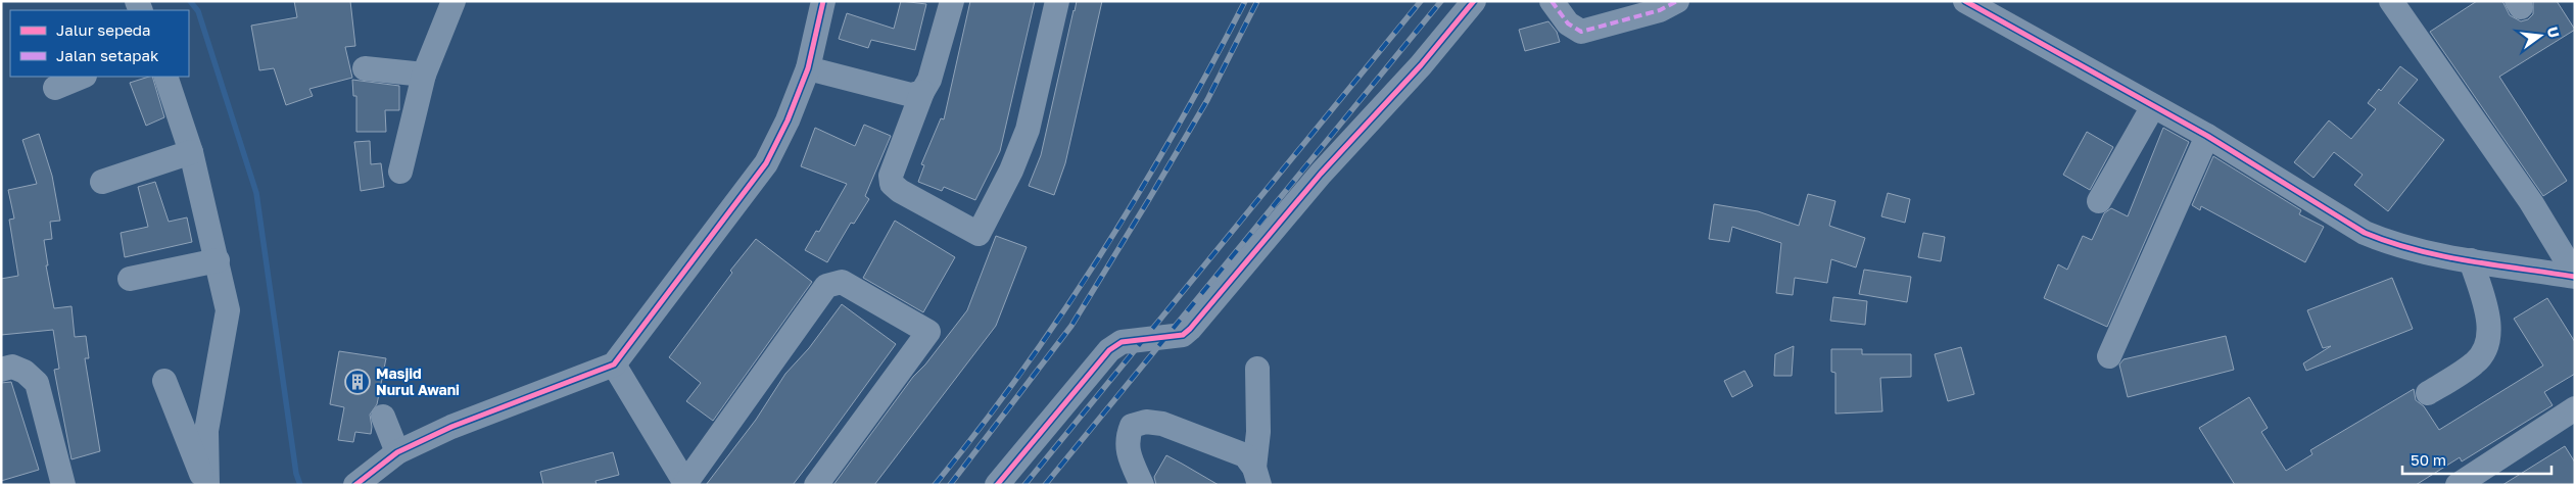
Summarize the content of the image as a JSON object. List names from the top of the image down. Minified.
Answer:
{"places":{"building":["Masjid Nurul Awani"]},"legend":["Jalur sepeda","Jalan setapak"],"scale_bar":"50 m","north":"right"}
